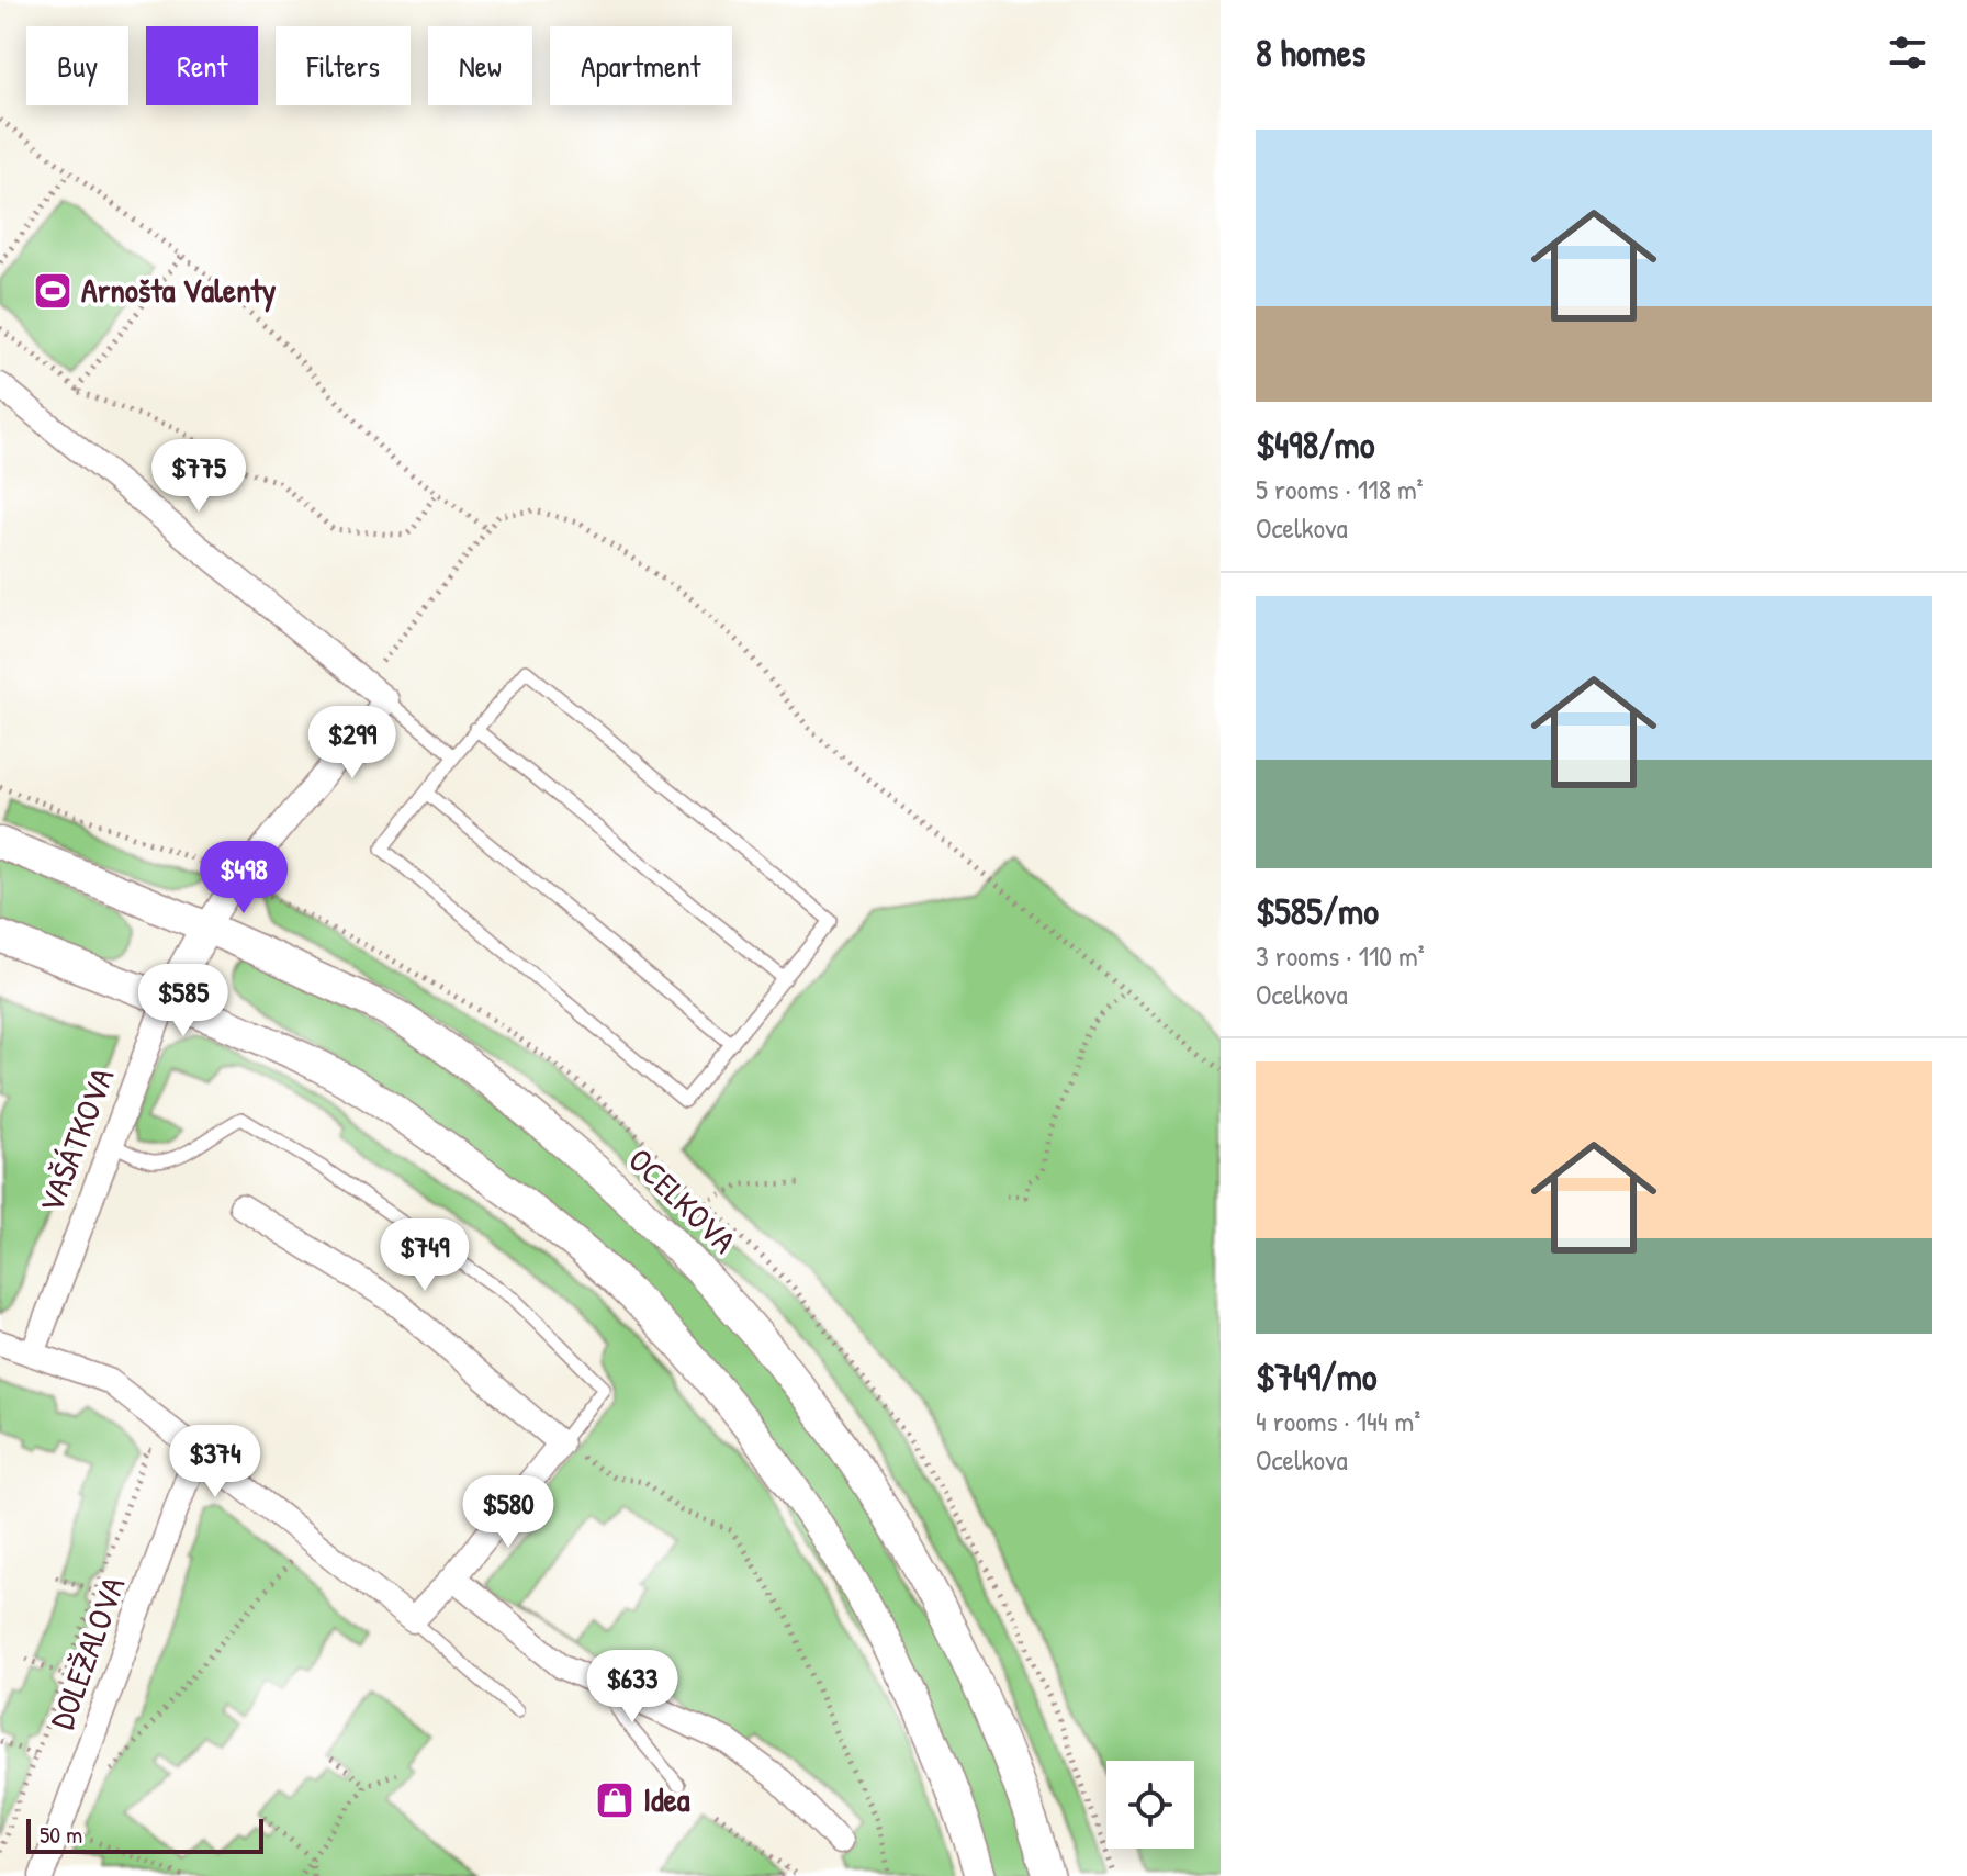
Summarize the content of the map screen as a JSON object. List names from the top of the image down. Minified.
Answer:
{"streets":{"street":["VAŠÁTKOVA","OCELKOVA","DOLEŽALOVA"]},"places":{"sports":["Arnošta Valenty"],"shop":["Idea"]},"scale_bar":"50 m","page":{"heading":"8 homes","chip":["Buy","Rent","Filters","New","Apartment"],"list":[{"name":"$498/mo","note":"5 rooms · 118 m² · Ocelkova"},{"name":"$585/mo","note":"3 rooms · 110 m² · Ocelkova"},{"name":"$749/mo","note":"4 rooms · 144 m² · Ocelkova"}],"price":["$775","$299","$498","$585","$749","$374","$580","$633"],"scale":"50 m"}}
